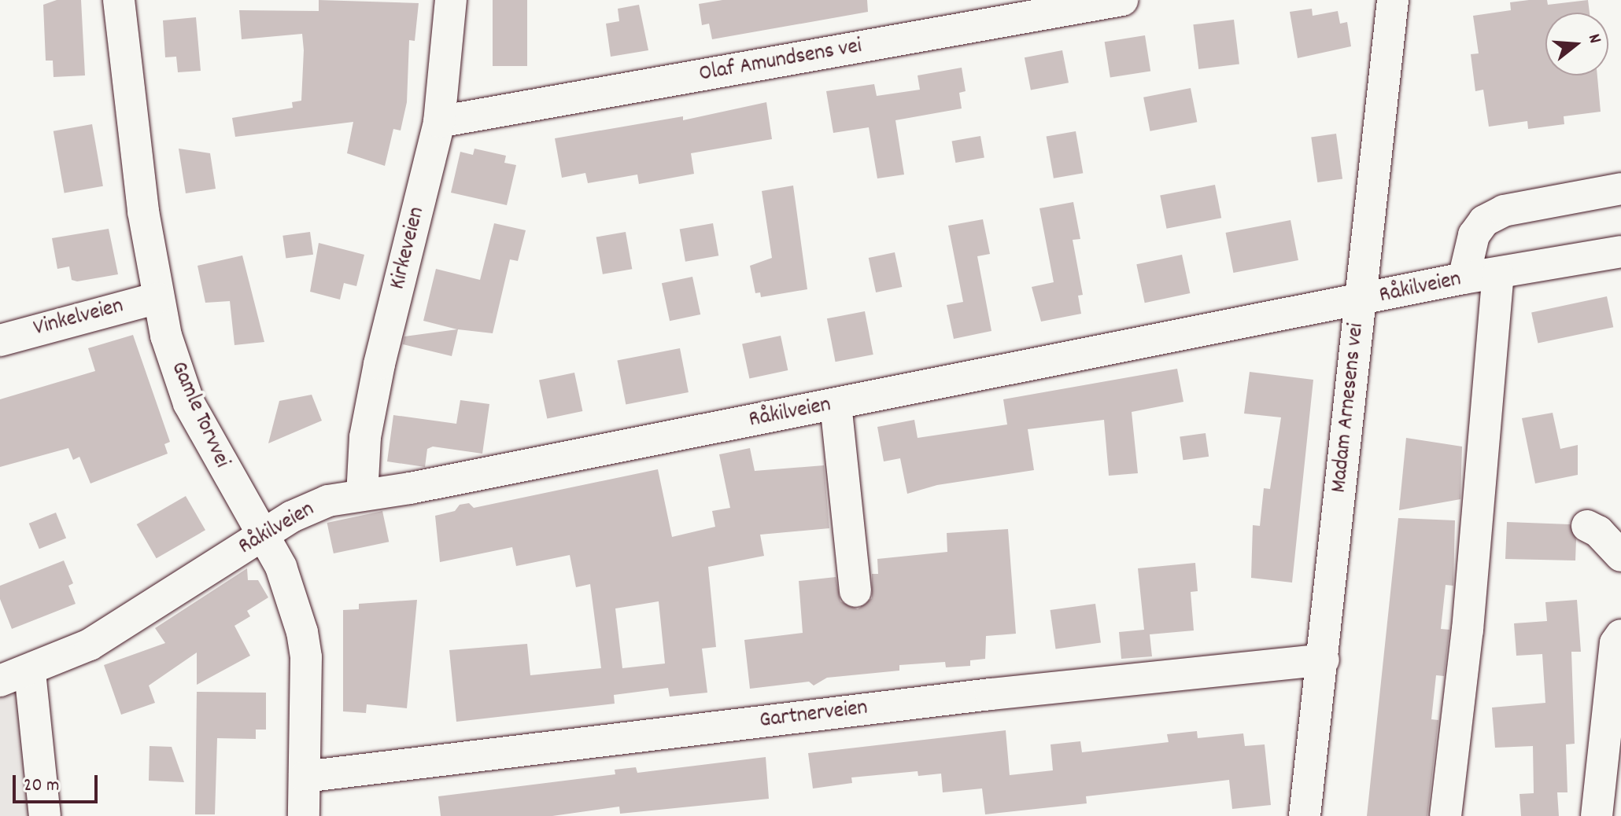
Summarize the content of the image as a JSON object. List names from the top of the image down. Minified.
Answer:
{"streets":{"street":["Olaf Amundsens vei","Kirkeveien","Råkilveien","Vinkelveien","Madam Arnesens vei","Gamle Torvvei","Gartnerveien"]},"crossings":[["Olaf Amundsens vei","Kirkeveien"],["Kirkeveien","Råkilveien"],["Råkilveien","Madam Arnesens vei"],["Råkilveien","Gamle Torvvei"],["Vinkelveien","Gamle Torvvei"],["Madam Arnesens vei","Gartnerveien"],["Gamle Torvvei","Gartnerveien"]],"scale_bar":"20 m","north":"right"}
